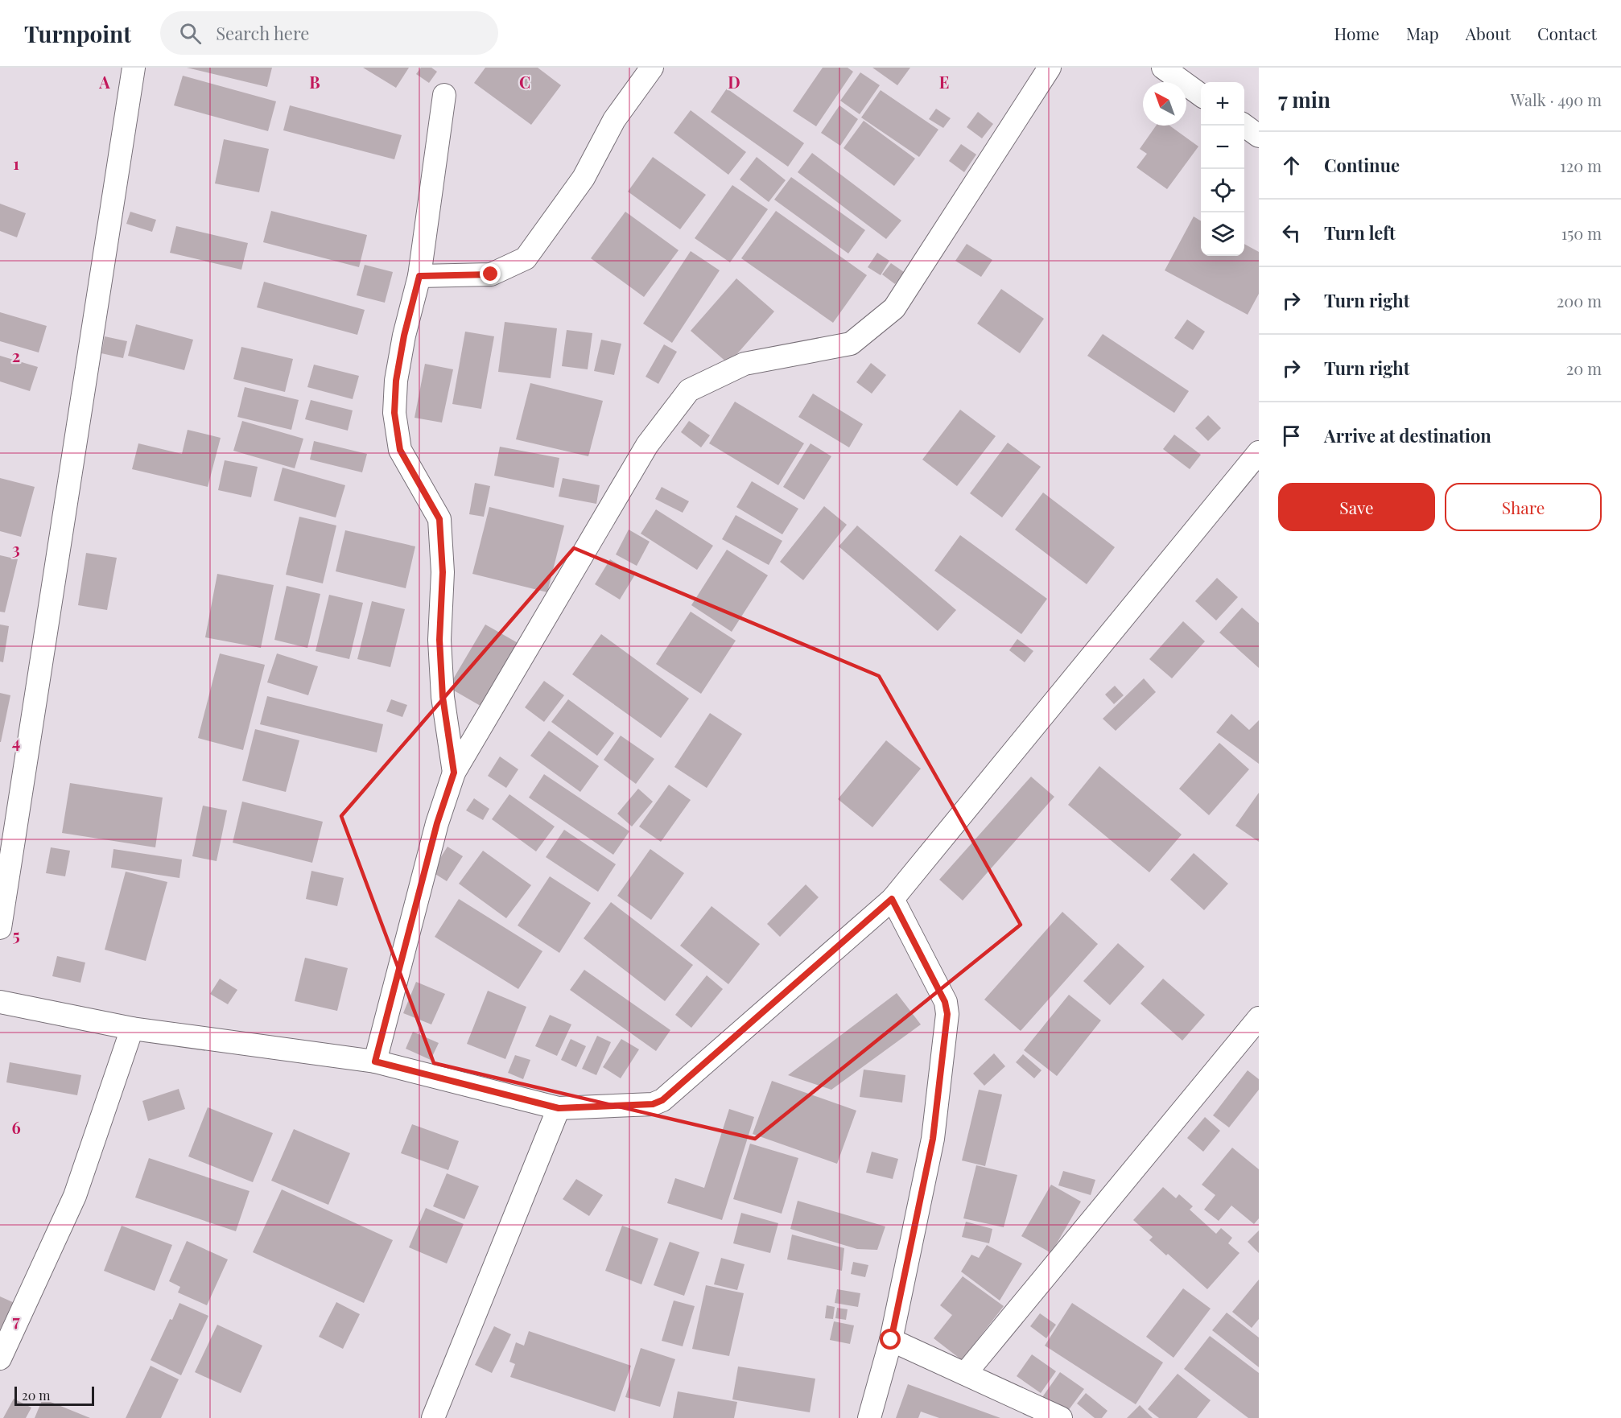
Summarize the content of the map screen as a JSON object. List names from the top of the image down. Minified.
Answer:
{"scale_bar":"20 m","north":"top left","page":{"header":"Turnpoint","search":"Search here","nav":["Home","Map","About","Contact"],"heading":["7 min","Walk · 490 m"],"map_buttons":["+","−"],"list":[["Continue","120 m"],["Turn left","150 m"],["Turn right","200 m"],["Turn right","20 m"],"Arrive at destination"],"buttons":["Save","Share"],"scale":"20 m"},"grid":{"columns":["A","B","C","D","E"],"rows":["1","2","3","4","5","6","7"]}}
